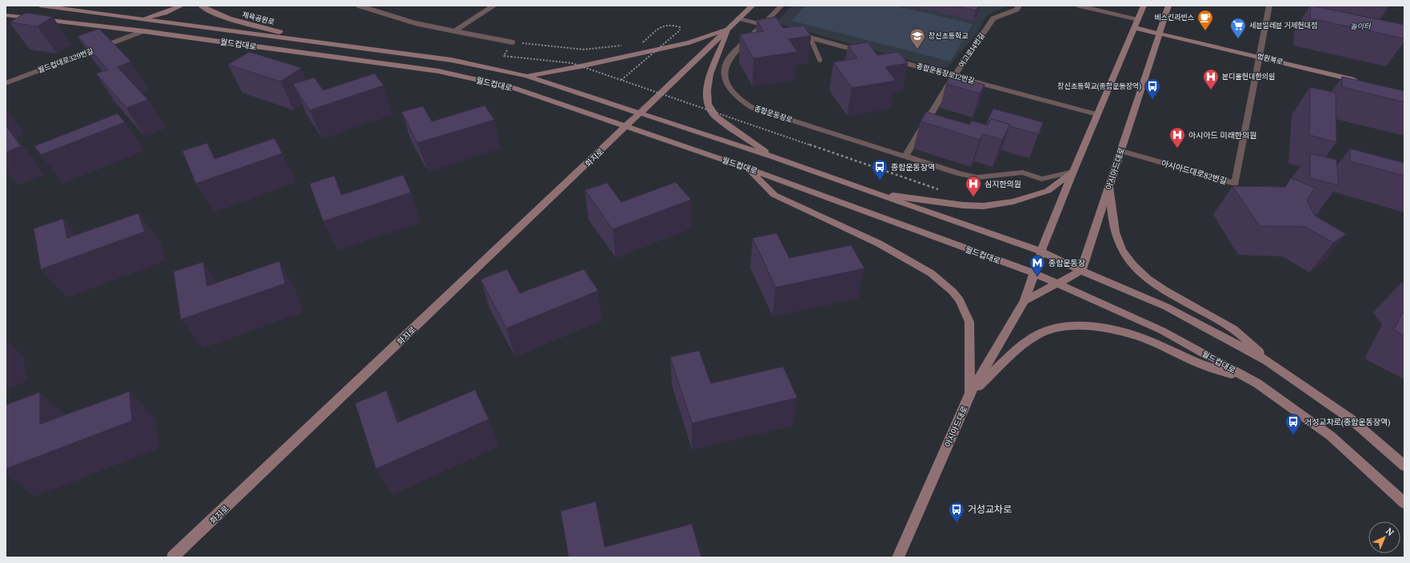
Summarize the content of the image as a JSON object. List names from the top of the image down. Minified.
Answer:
{"streets":{"main road":["체육공원로","월드컵대로","법원북로","화지로","아시아드대로"],"street":["여고로14번길","월드컵대로329번길","종합운동장로12번길","종합운동장로","아시아드대로82번길"]},"crossings":[["체육공원로","월드컵대로"],["월드컵대로","월드컵대로329번길"],["월드컵대로","화지로"],["월드컵대로","아시아드대로"],["여고로14번길","종합운동장로12번길"],["여고로14번길","종합운동장로"],["법원북로","아시아드대로"],["법원북로","아시아드대로82번길"],["종합운동장로12번길","아시아드대로"],["종합운동장로","아시아드대로"],["아시아드대로","아시아드대로82번길"]],"parks":["놀이터"],"places":{"cafe":["베스킨라빈스"],"supermarket":["세븐일레븐 거제현대점"],"school or university":["창신초등학교"],"hospital":["본디올현대한의원","아시아드 미래한의원","심지한의원"],"bus stop":["창신초등학교(종합운동장역)","종합운동장역","거성교차로(종합운동장역)","거성교차로"],"metro station":["종합운동장"]},"north":"top right"}
